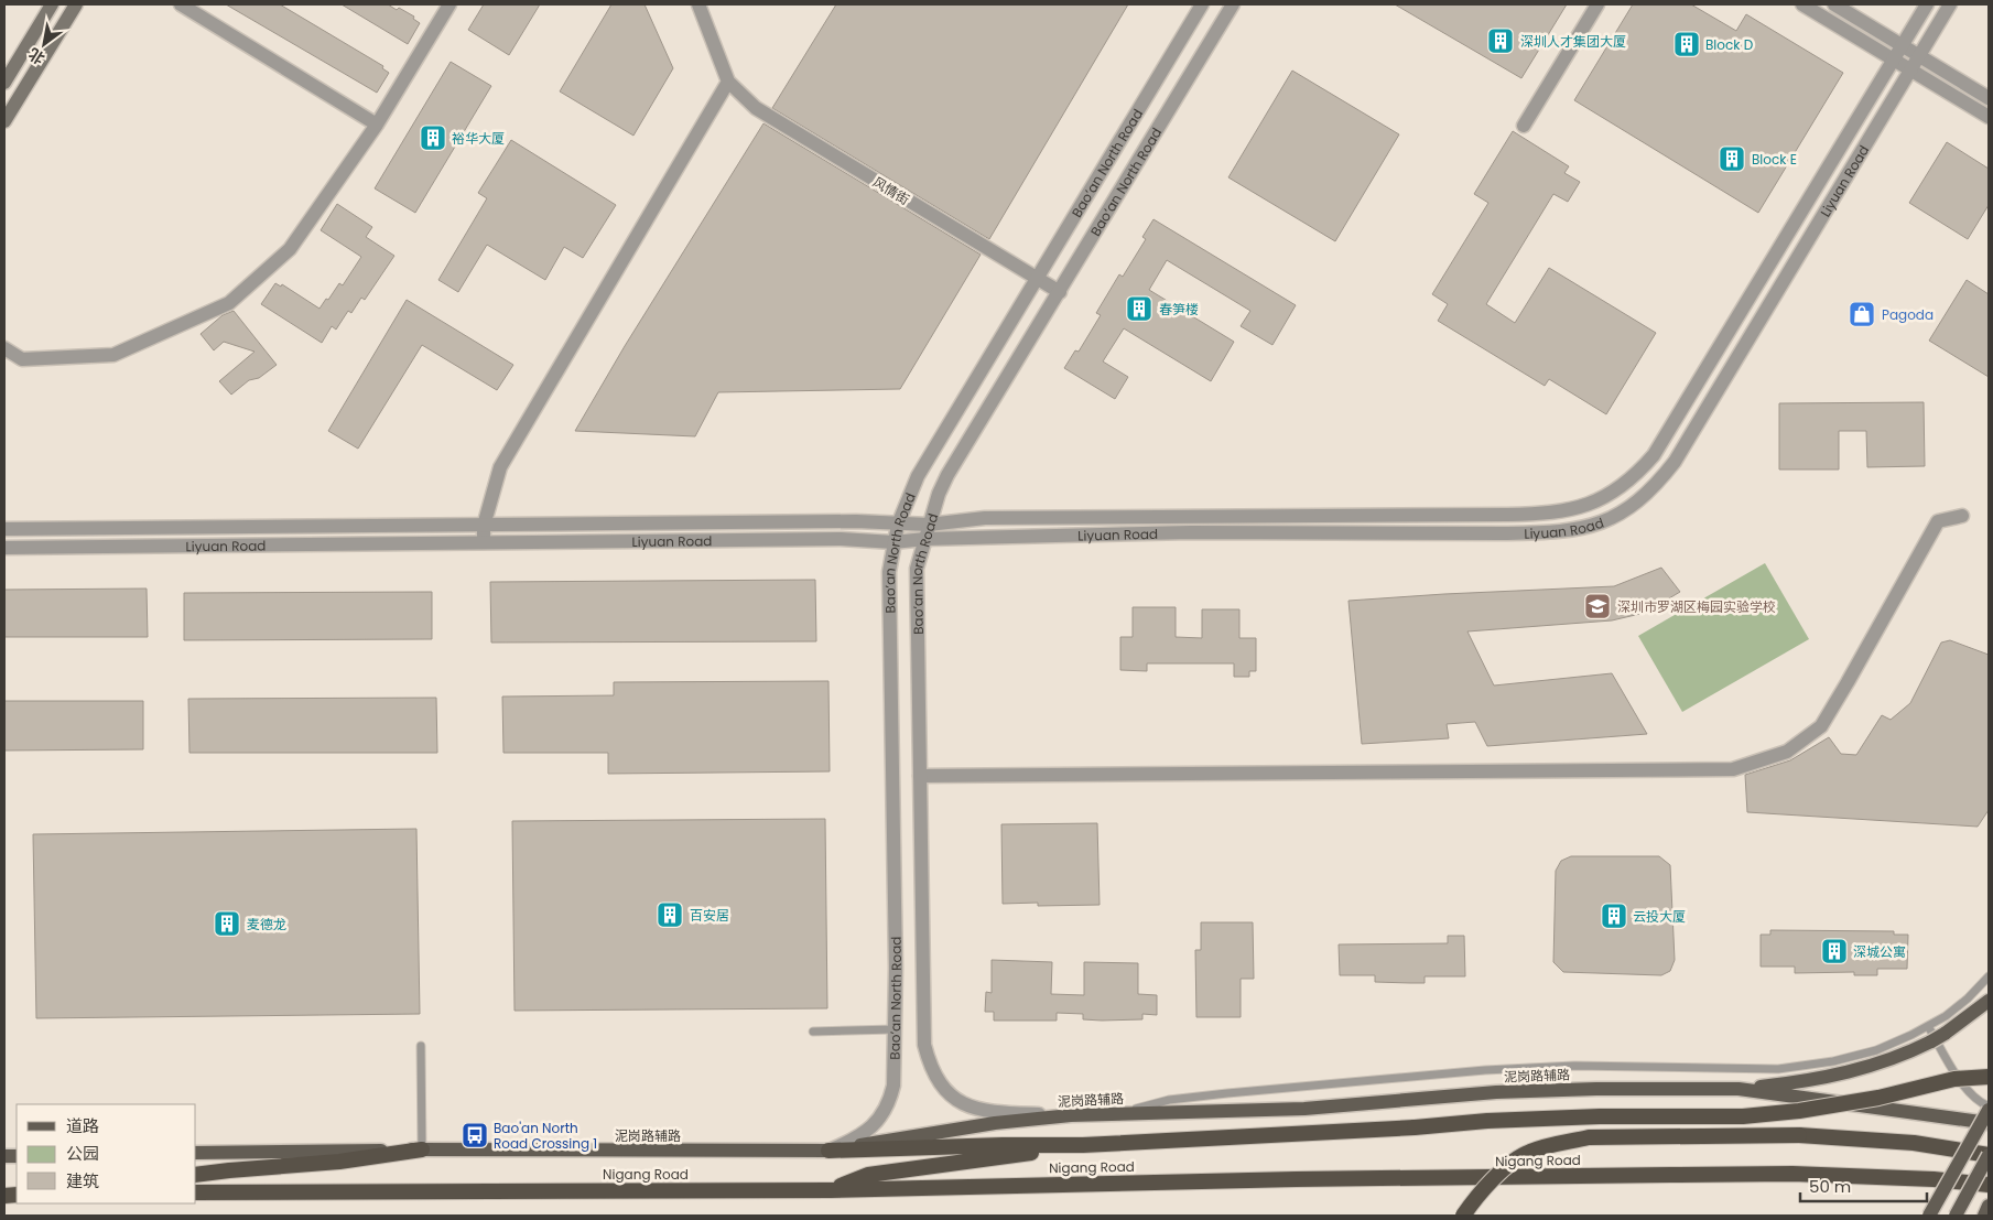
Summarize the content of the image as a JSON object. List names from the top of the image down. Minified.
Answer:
{"streets":{"highway":["Nigang Road"],"main road":["泥岗路辅路"],"street":["Bao’an North Road","Liyuan Road","Bao‘an North Road","风情街"]},"crossings":[["Bao’an North Road","Liyuan Road"],["Bao’an North Road","风情街"],["Bao’an North Road","泥岗路辅路"],["Liyuan Road","Bao‘an North Road"],["Bao‘an North Road","风情街"],["Bao‘an North Road","泥岗路辅路"]],"places":{"building":["深圳人才集团大厦","Block D","裕华大厦","Block E","春笋楼","百安居","云投大厦","麦德龙","深城公寓"],"shop":["Pagoda"],"school or university":["深圳市罗湖区梅园实验学校"],"bus stop":["Bao'an North Road Crossing 1"]},"legend":["道路","公园","建筑"],"scale_bar":"50 m","north":"bottom left"}
